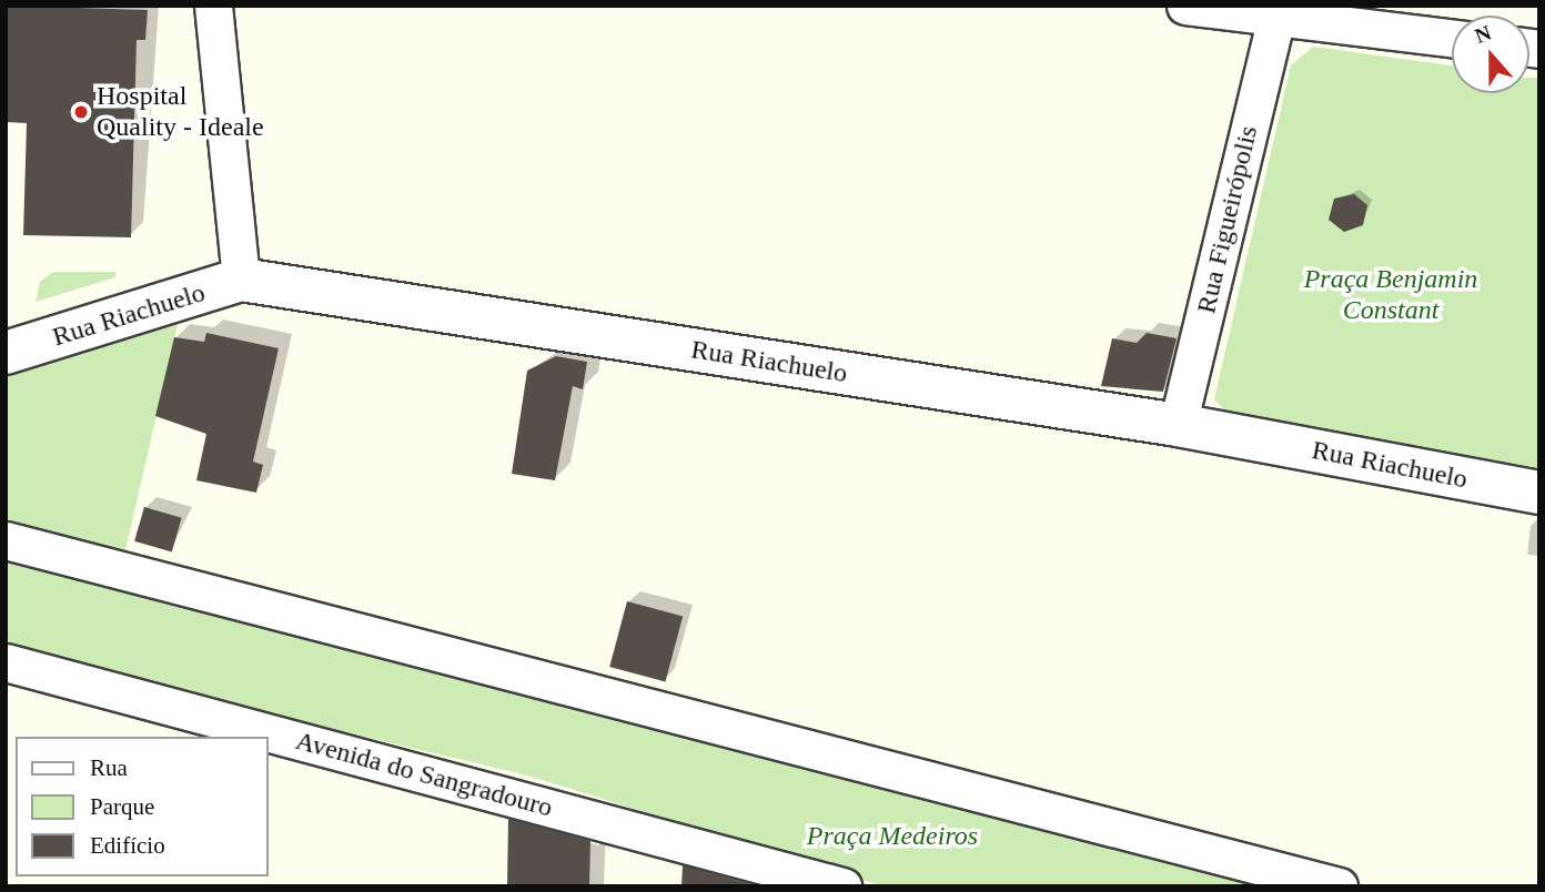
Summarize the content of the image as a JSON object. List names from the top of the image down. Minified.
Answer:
{"streets":{"street":["Rua Figueirópolis","Rua Riachuelo","Avenida do Sangradouro"]},"crossings":[["Rua Figueirópolis","Rua Riachuelo"]],"parks":["Praça Benjamin Constant","Praça Medeiros"],"places":["Hospital Quality - Ideale"],"legend":["Rua","Parque","Edifício"],"north":"top"}
